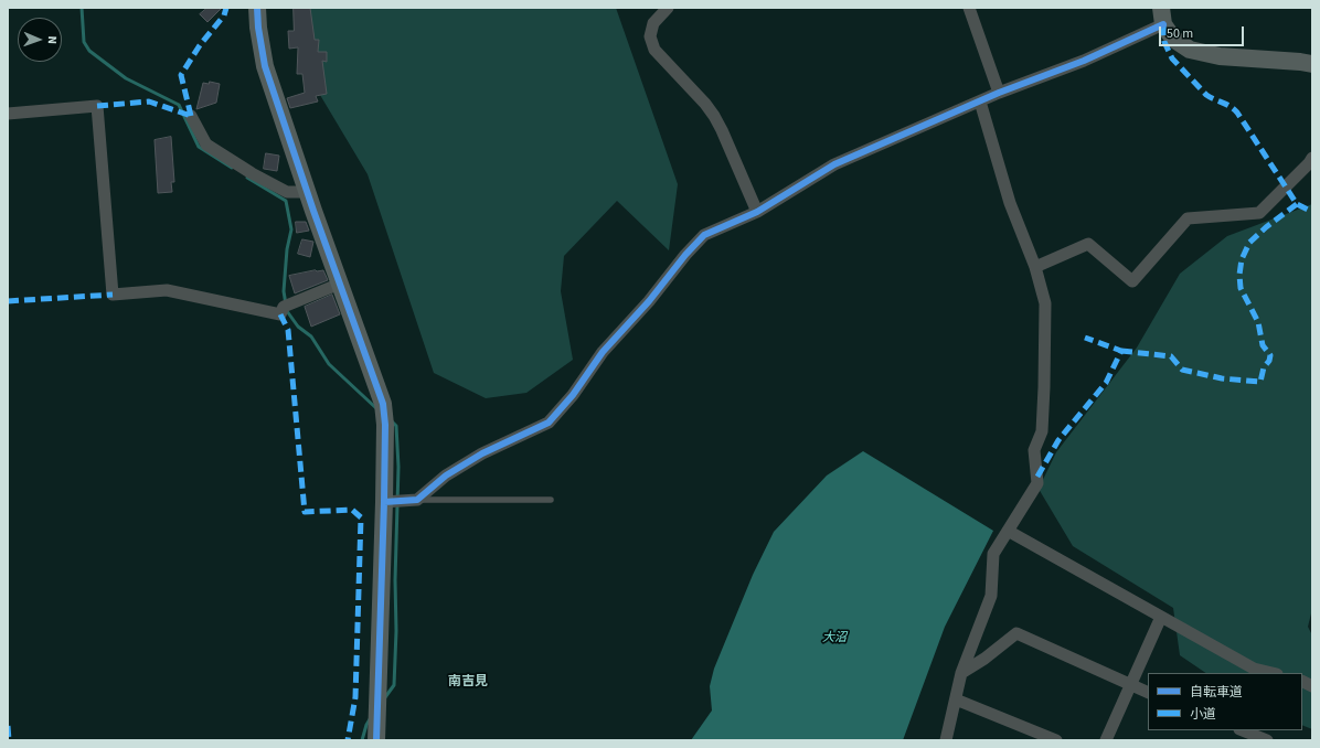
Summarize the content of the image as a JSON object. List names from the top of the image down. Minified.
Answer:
{"districts":["南吉見"],"water":["大沼"],"legend":["自転車道","小道"],"scale_bar":"50 m","north":"right"}
